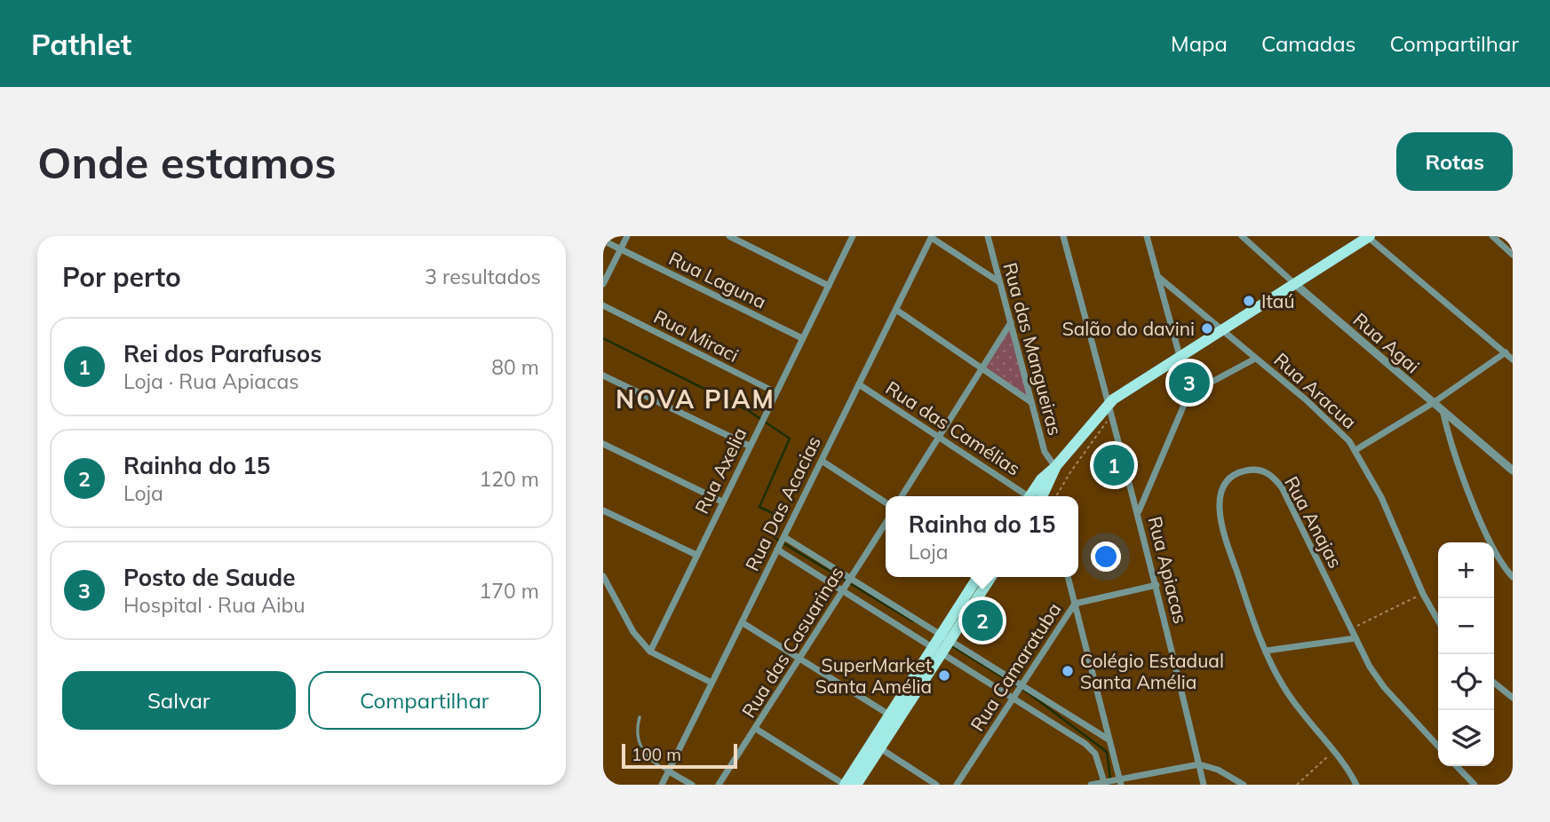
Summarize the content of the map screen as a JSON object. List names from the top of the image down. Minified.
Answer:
{"streets":{"street":["Rua Laguna","Rua Miraci","Rua Agai","Rua das Mangueiras","Rua Aracua","Rua das Camélias","Rua Axelia","Rua Das Acacias","Rua Anajas","Rua Apiacas","Rua das Casuarinas","Rua Camaratuba"]},"crossings":[["Rua Laguna","Rua Axelia"],["Rua Miraci","Rua Axelia"],["Rua das Camélias","Rua Das Acacias"],["Rua Apiacas","Rua Camaratuba"]],"districts":["NOVA PIAM"],"places":["Itaú","Salão do davini","Colégio Estadual Santa Amélia","SuperMarket Santa Amélia"],"scale_bar":"100 m","page":{"header":"Pathlet","nav":["Mapa","Camadas","Compartilhar"],"buttons":["Rotas",["Salvar","Compartilhar"]],"title":"Onde estamos","heading":["Por perto","3 resultados"],"list":[{"mark":"1","name":"Rei dos Parafusos","note":"Loja · Rua Apiacas","value":"80 m"},{"mark":"2","name":"Rainha do 15","note":"Loja","value":"120 m"},{"mark":"3","name":"Posto de Saude","note":"Hospital · Rua Aibu","value":"170 m"}],"pins":["3","1","2"],"popup":["Rainha do 15","Loja"],"map_buttons":["+","−"],"scale":"100 m"}}
